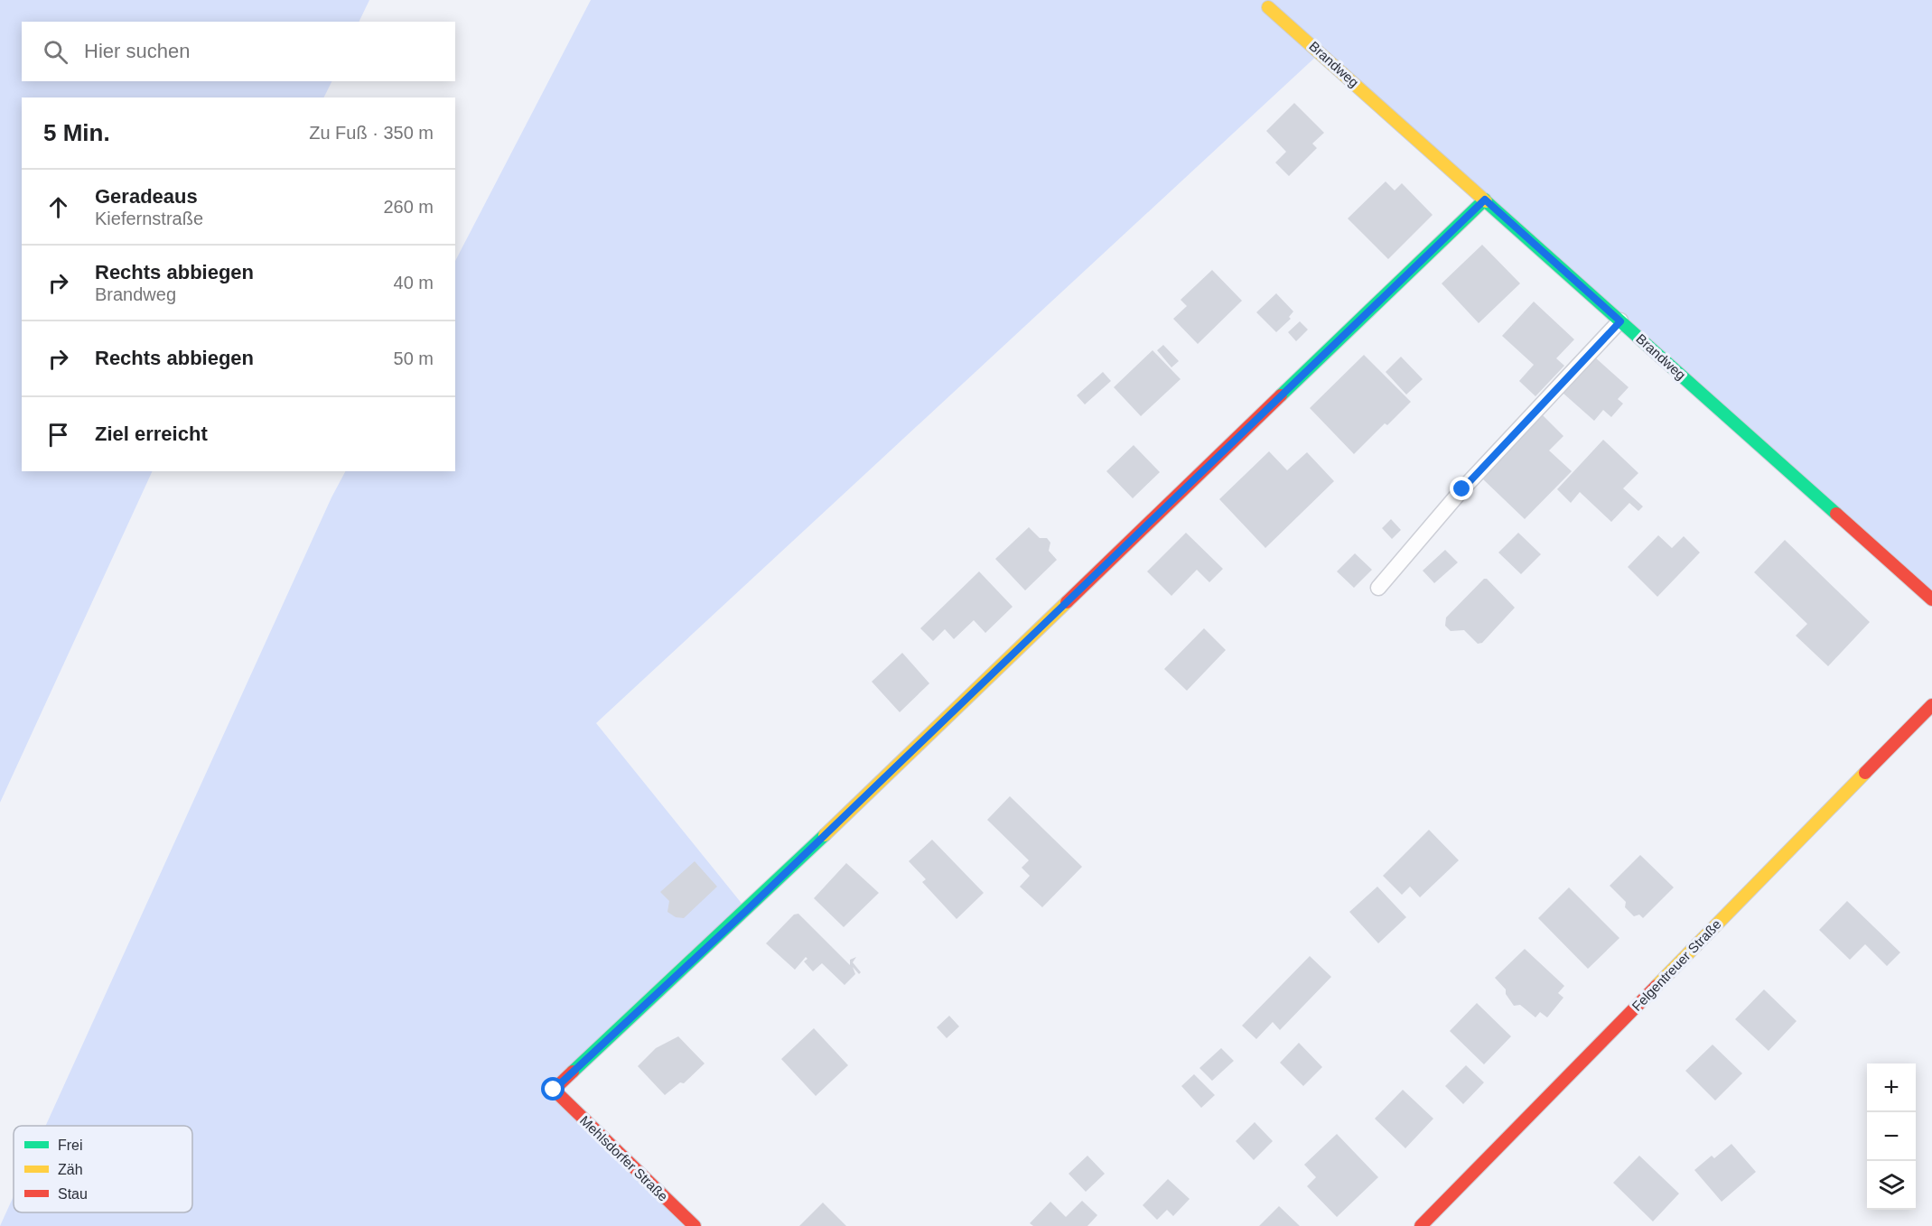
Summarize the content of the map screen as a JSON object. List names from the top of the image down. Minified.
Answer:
{"streets":{"street":["Brandweg","Felgentreuer Straße","Mehlsdorfer Straße"]},"crossings":[["Brandweg","Mehlsdorfer Straße"]],"legend":["Frei","Zäh","Stau"],"page":{"search":"Hier suchen","heading":["5 Min.","Zu Fuß · 350 m"],"list":[["Geradeaus","Kiefernstraße","260 m"],["Rechts abbiegen","Brandweg","40 m"],["Rechts abbiegen","50 m"],"Ziel erreicht"],"map_buttons":["+","−"]}}
